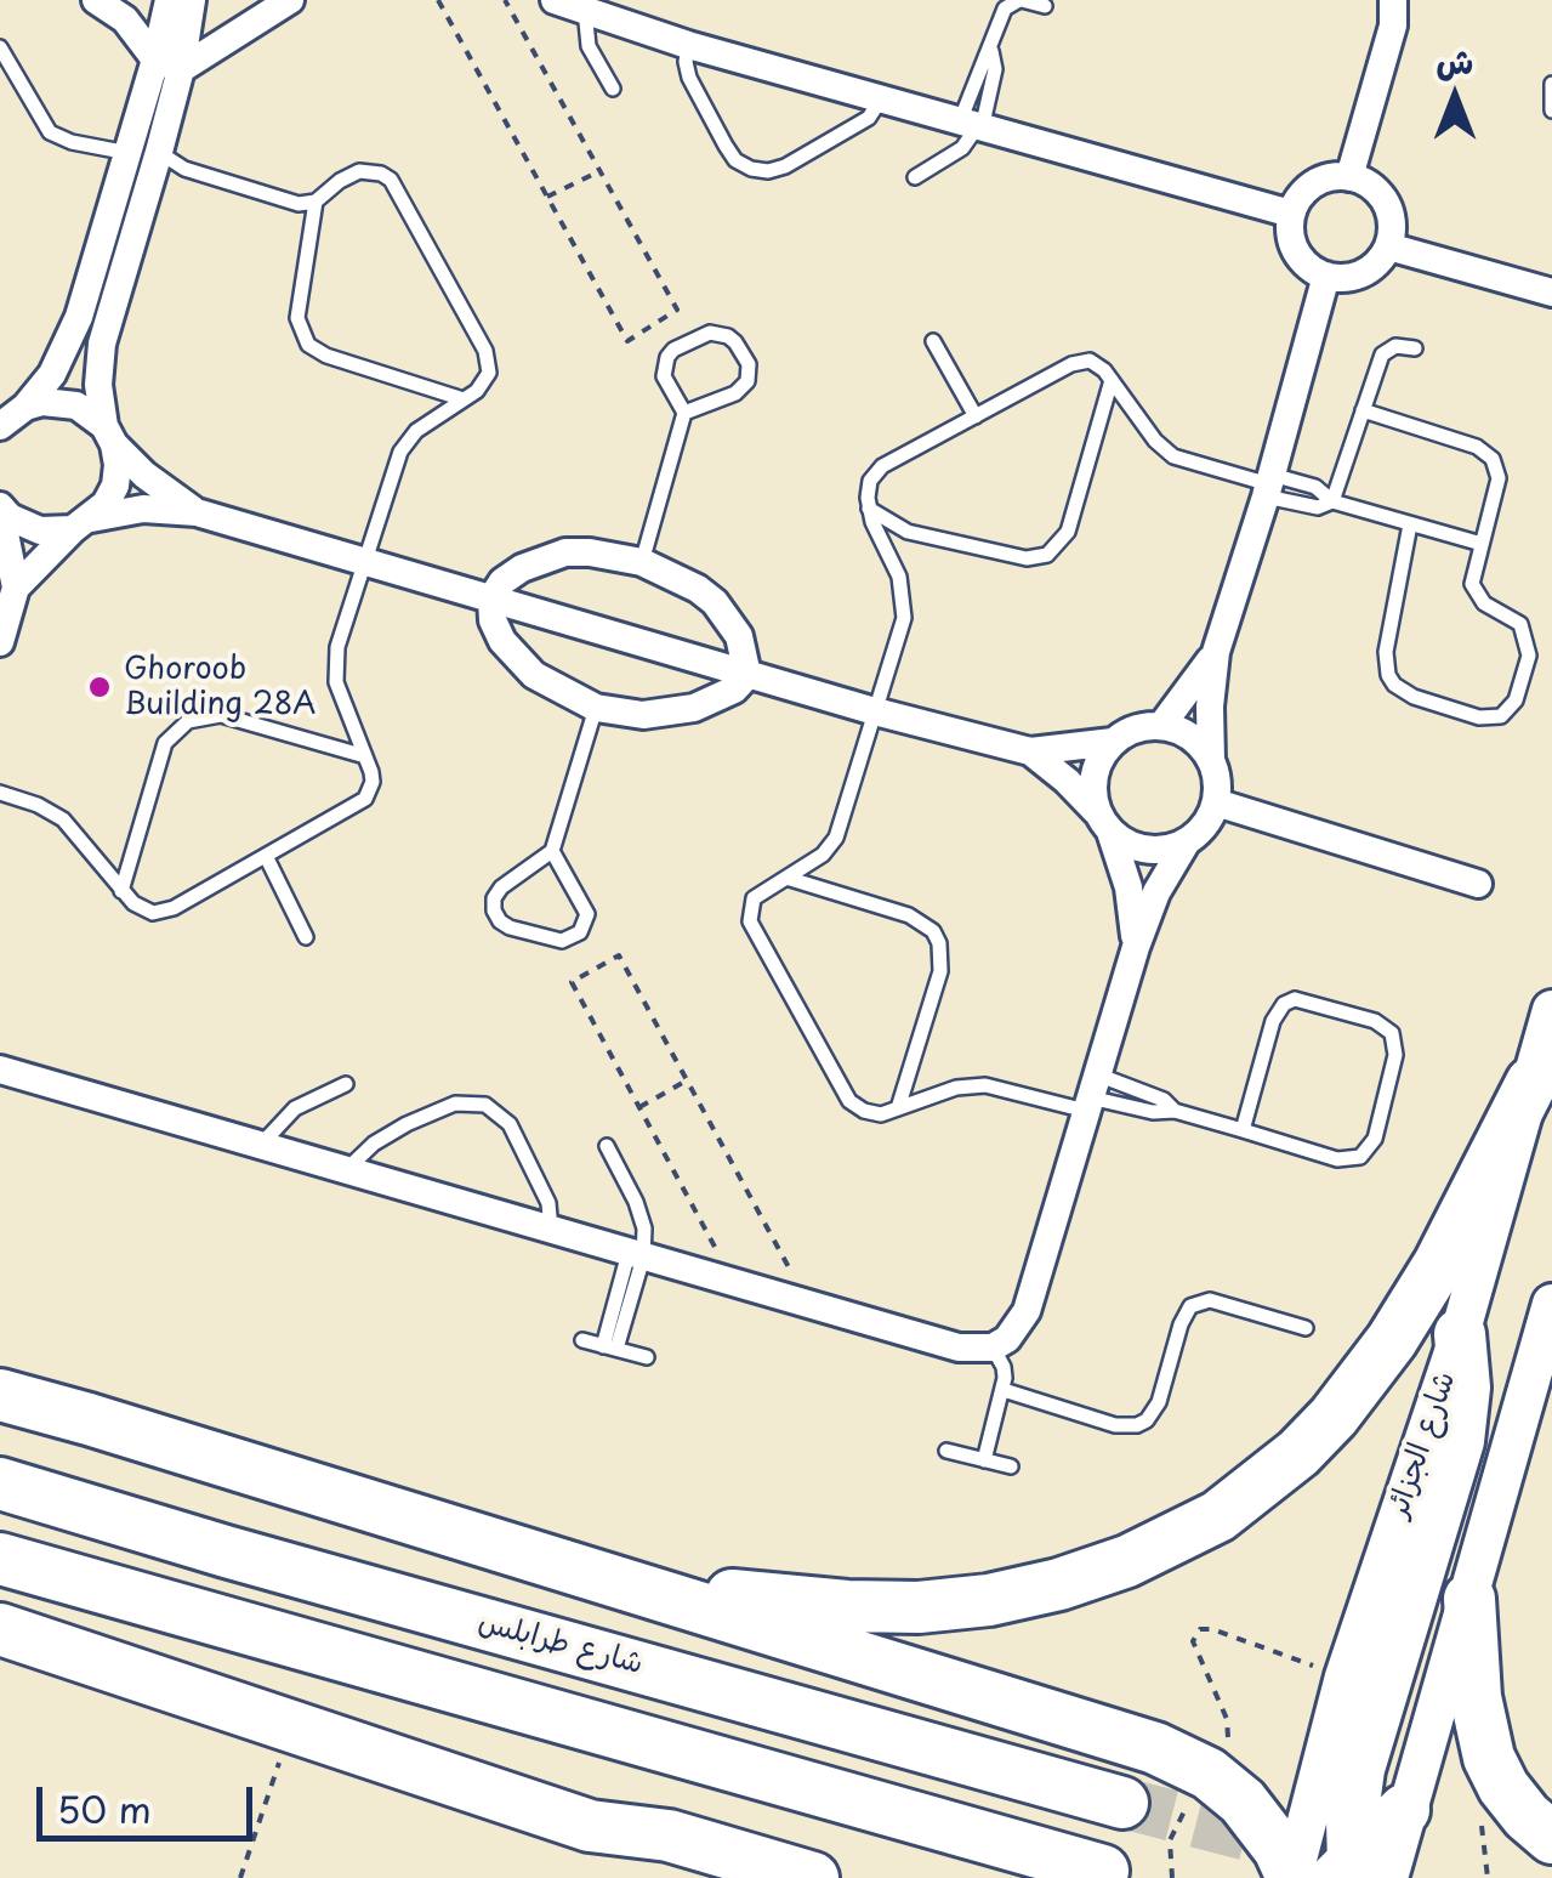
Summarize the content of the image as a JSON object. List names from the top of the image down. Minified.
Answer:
{"streets":{"highway":["شارع طرابلس"],"main road":["شارع الجزائر"]},"places":["Ghoroob Building 28A"],"scale_bar":"50 m","north":"top"}
